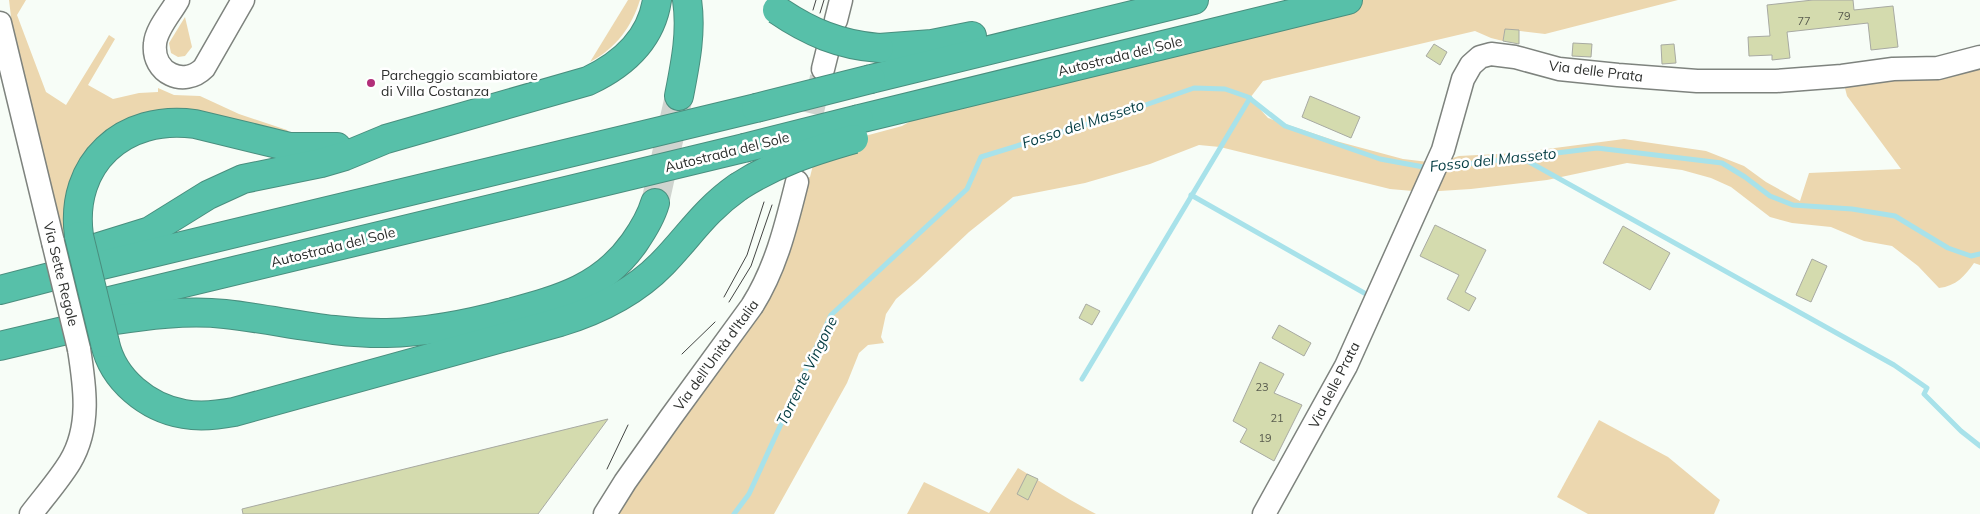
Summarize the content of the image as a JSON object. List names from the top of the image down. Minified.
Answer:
{"streets":{"highway":["Autostrada del Sole"],"street":["Via delle Prata","Via Sette Regole","Via dell'Unità d'Italia"]},"water":["Fosso del Masseto","Torrente Vingone"],"places":["Parcheggio scambiatore di Villa Costanza"],"house_numbers":["79","77","23","21","19"]}
